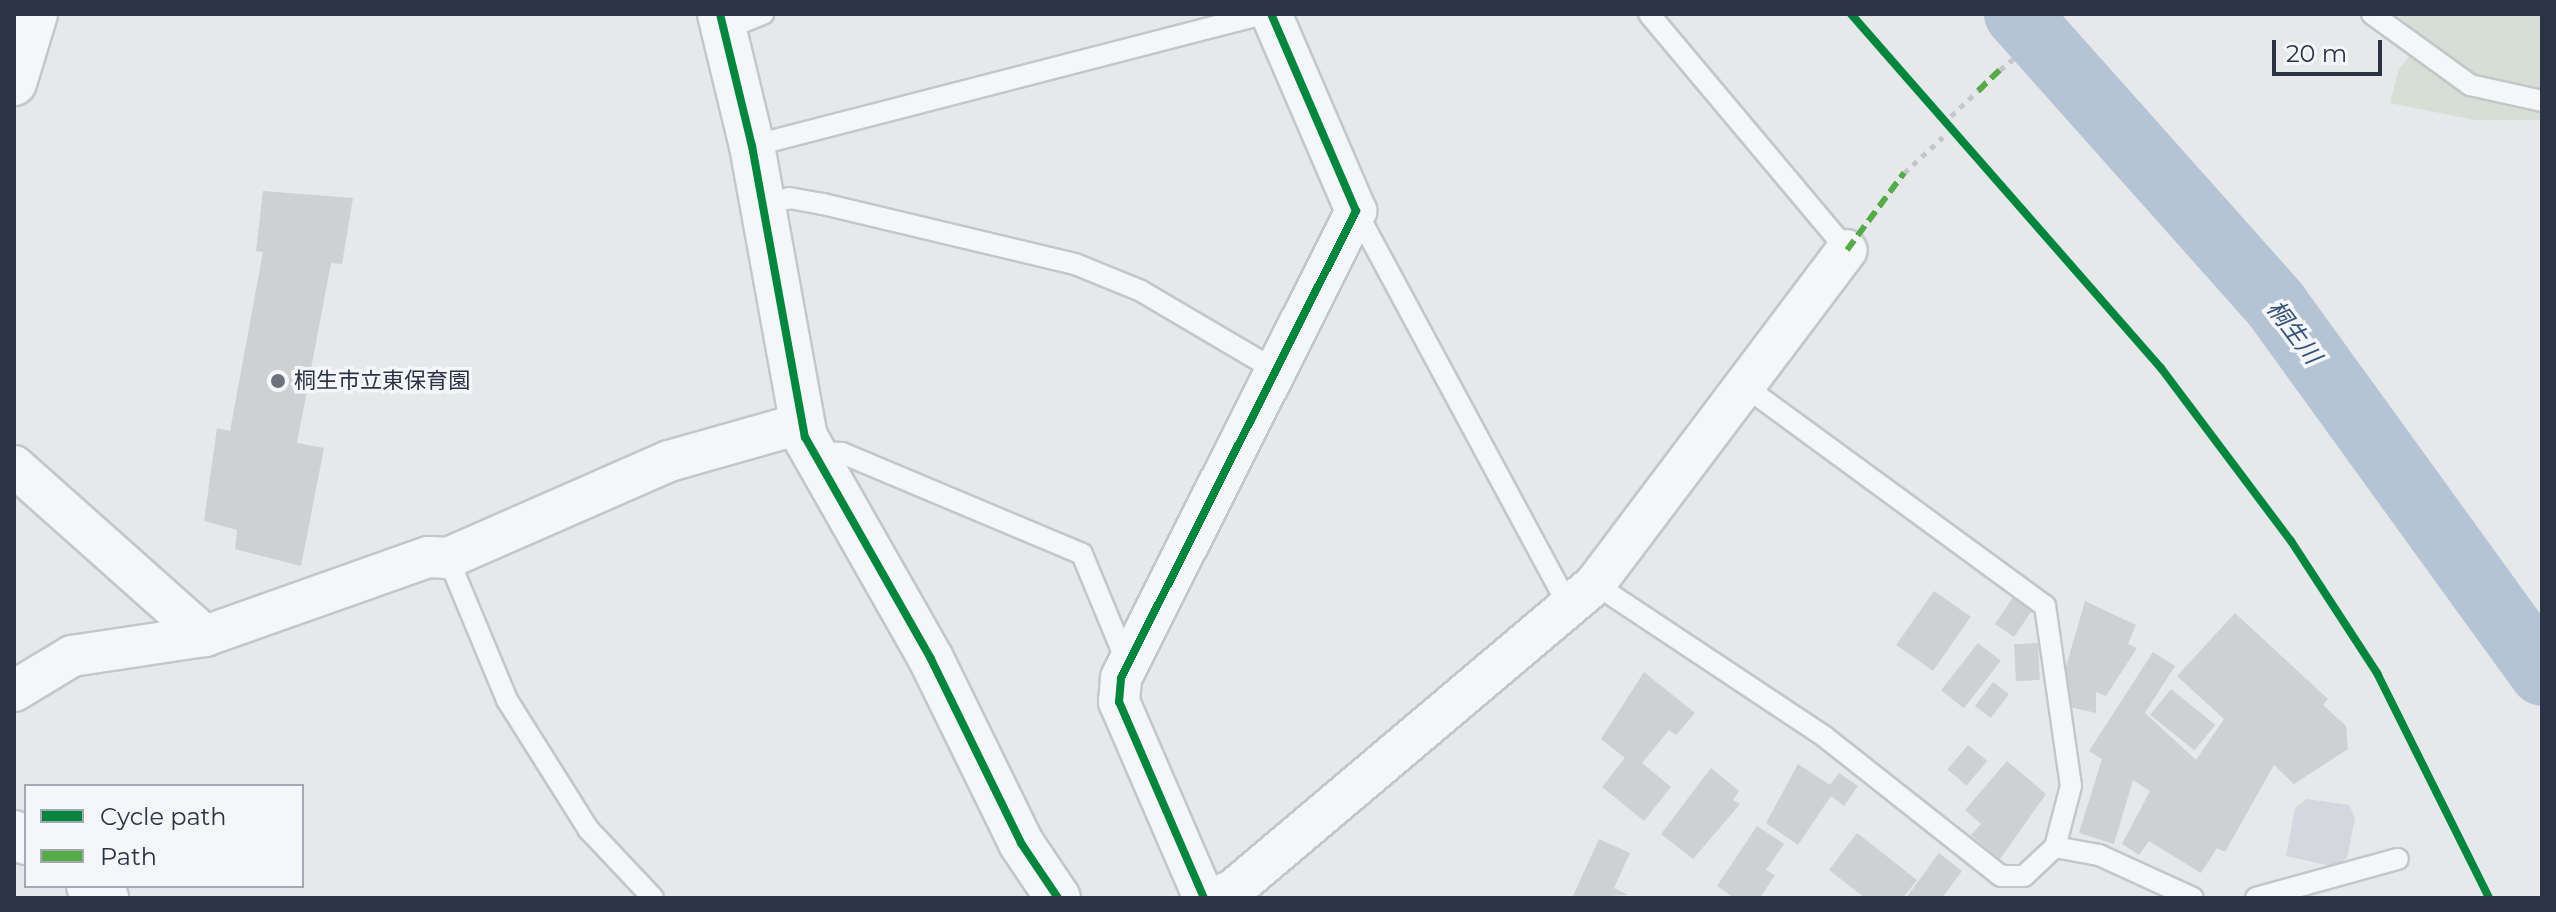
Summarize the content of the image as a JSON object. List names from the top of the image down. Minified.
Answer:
{"water":["桐生川"],"places":["桐生市立東保育園"],"legend":["Cycle path","Path"],"scale_bar":"20 m"}
